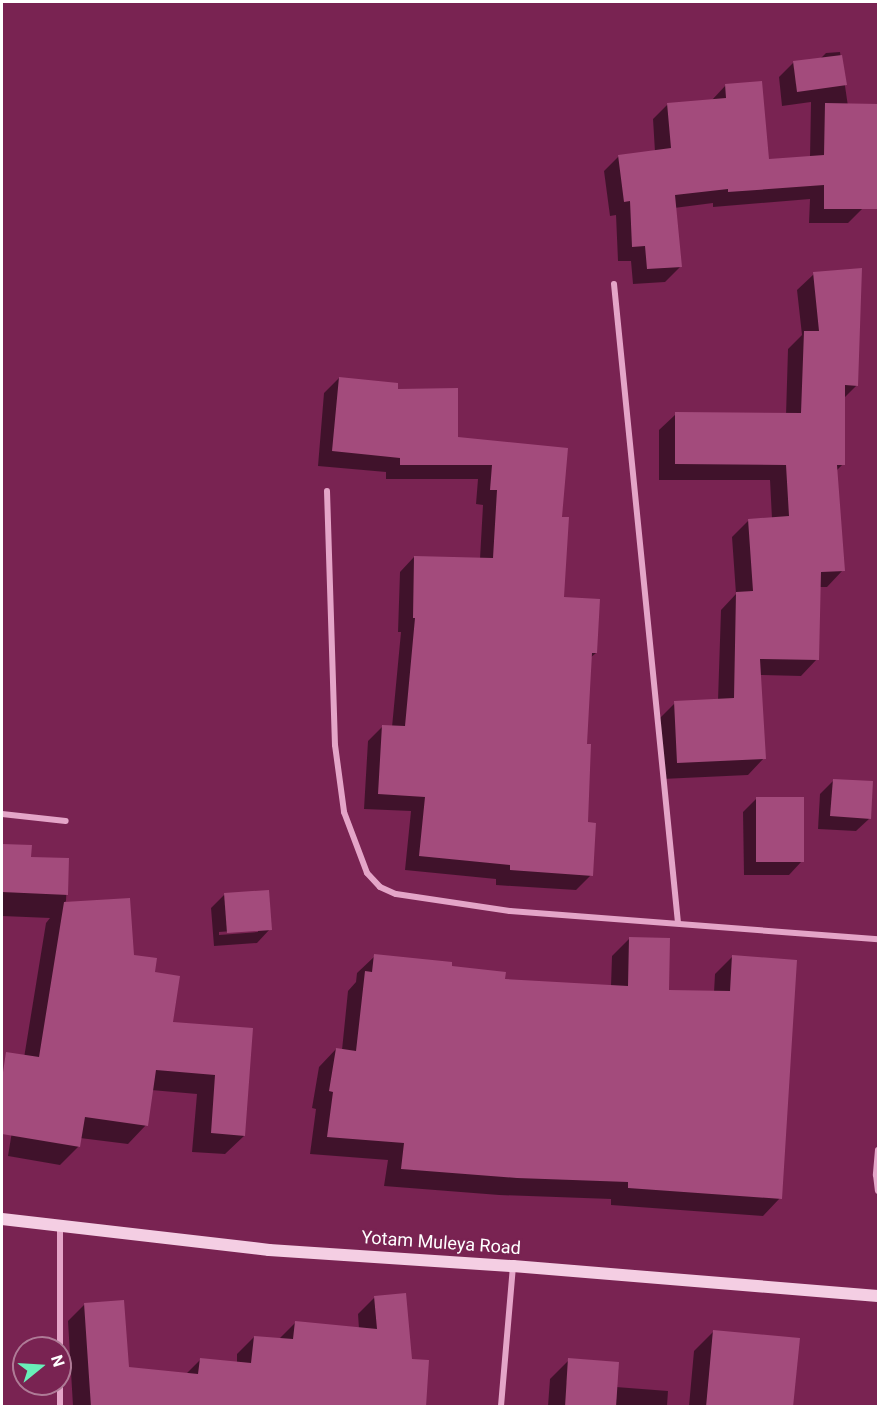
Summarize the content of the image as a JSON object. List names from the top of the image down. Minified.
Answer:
{"streets":{"street":["Yotam Muleya Road"]},"north":"right"}
